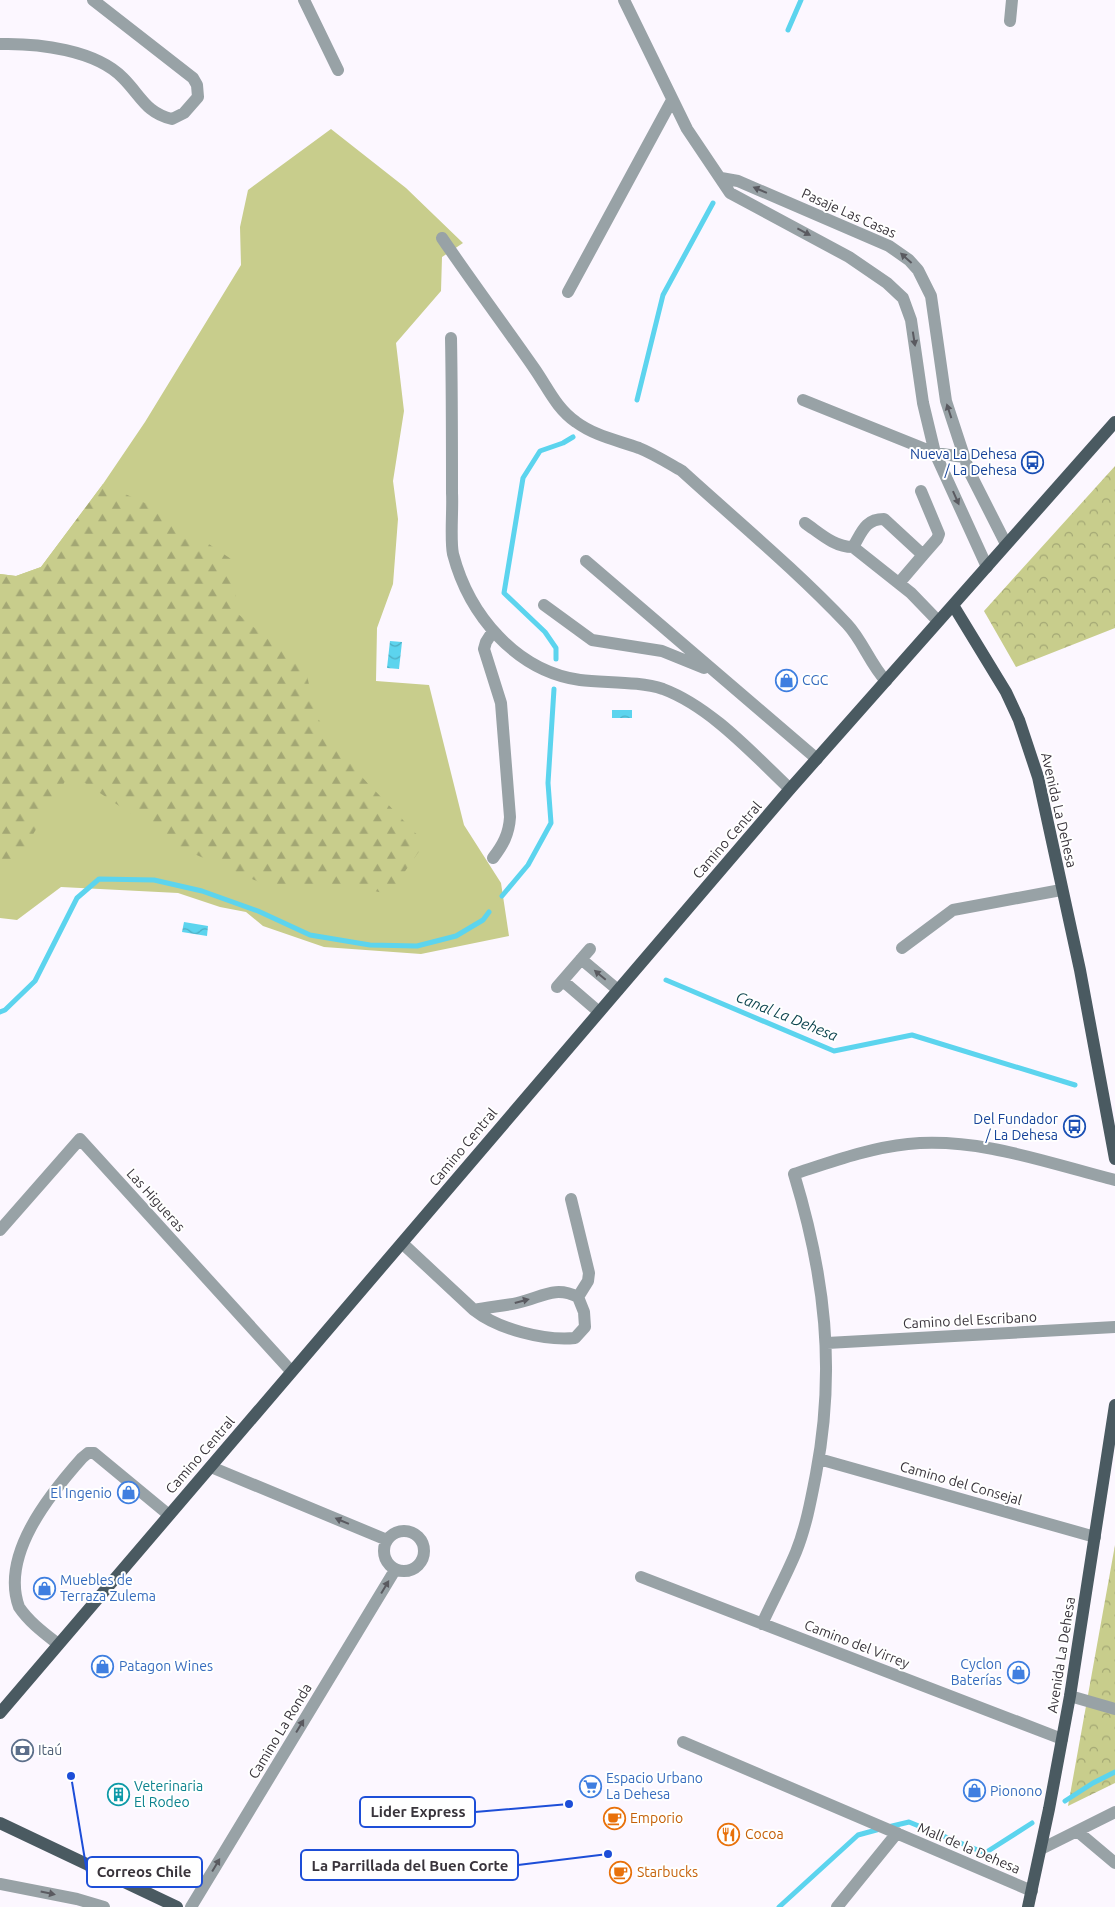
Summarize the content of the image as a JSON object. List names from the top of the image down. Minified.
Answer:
{"streets":{"main road":["Avenida La Dehesa","Camino Central"],"street":["Pasaje Las Casas","Las Higueras","Camino del Escribano","Camino del Consejal","Camino del Virrey","Camino La Ronda","Mall de la Dehesa"]},"crossings":[["Avenida La Dehesa","Camino Central"],["Avenida La Dehesa","Camino del Consejal"],["Avenida La Dehesa","Camino del Virrey"],["Avenida La Dehesa","Mall de la Dehesa"],["Camino Central","Las Higueras"]],"one_way":["Camino La Ronda"],"water":["Canal La Dehesa"],"places":{"bus stop":["Nueva La Dehesa / La Dehesa","Del Fundador / La Dehesa"],"shop":["CGC","El Ingenio","Muebles de Terraza Zulema","Patagon Wines","Cyclon Baterías","Pionono"],"bank":["Itaú"],"other":["Correos Chile","Lider Express","La Parrillada del Buen Corte"],"supermarket":["Espacio Urbano La Dehesa"],"building":["Veterinaria El Rodeo"],"cafe":["Emporio","Starbucks"],"restaurant":["Cocoa"]}}
